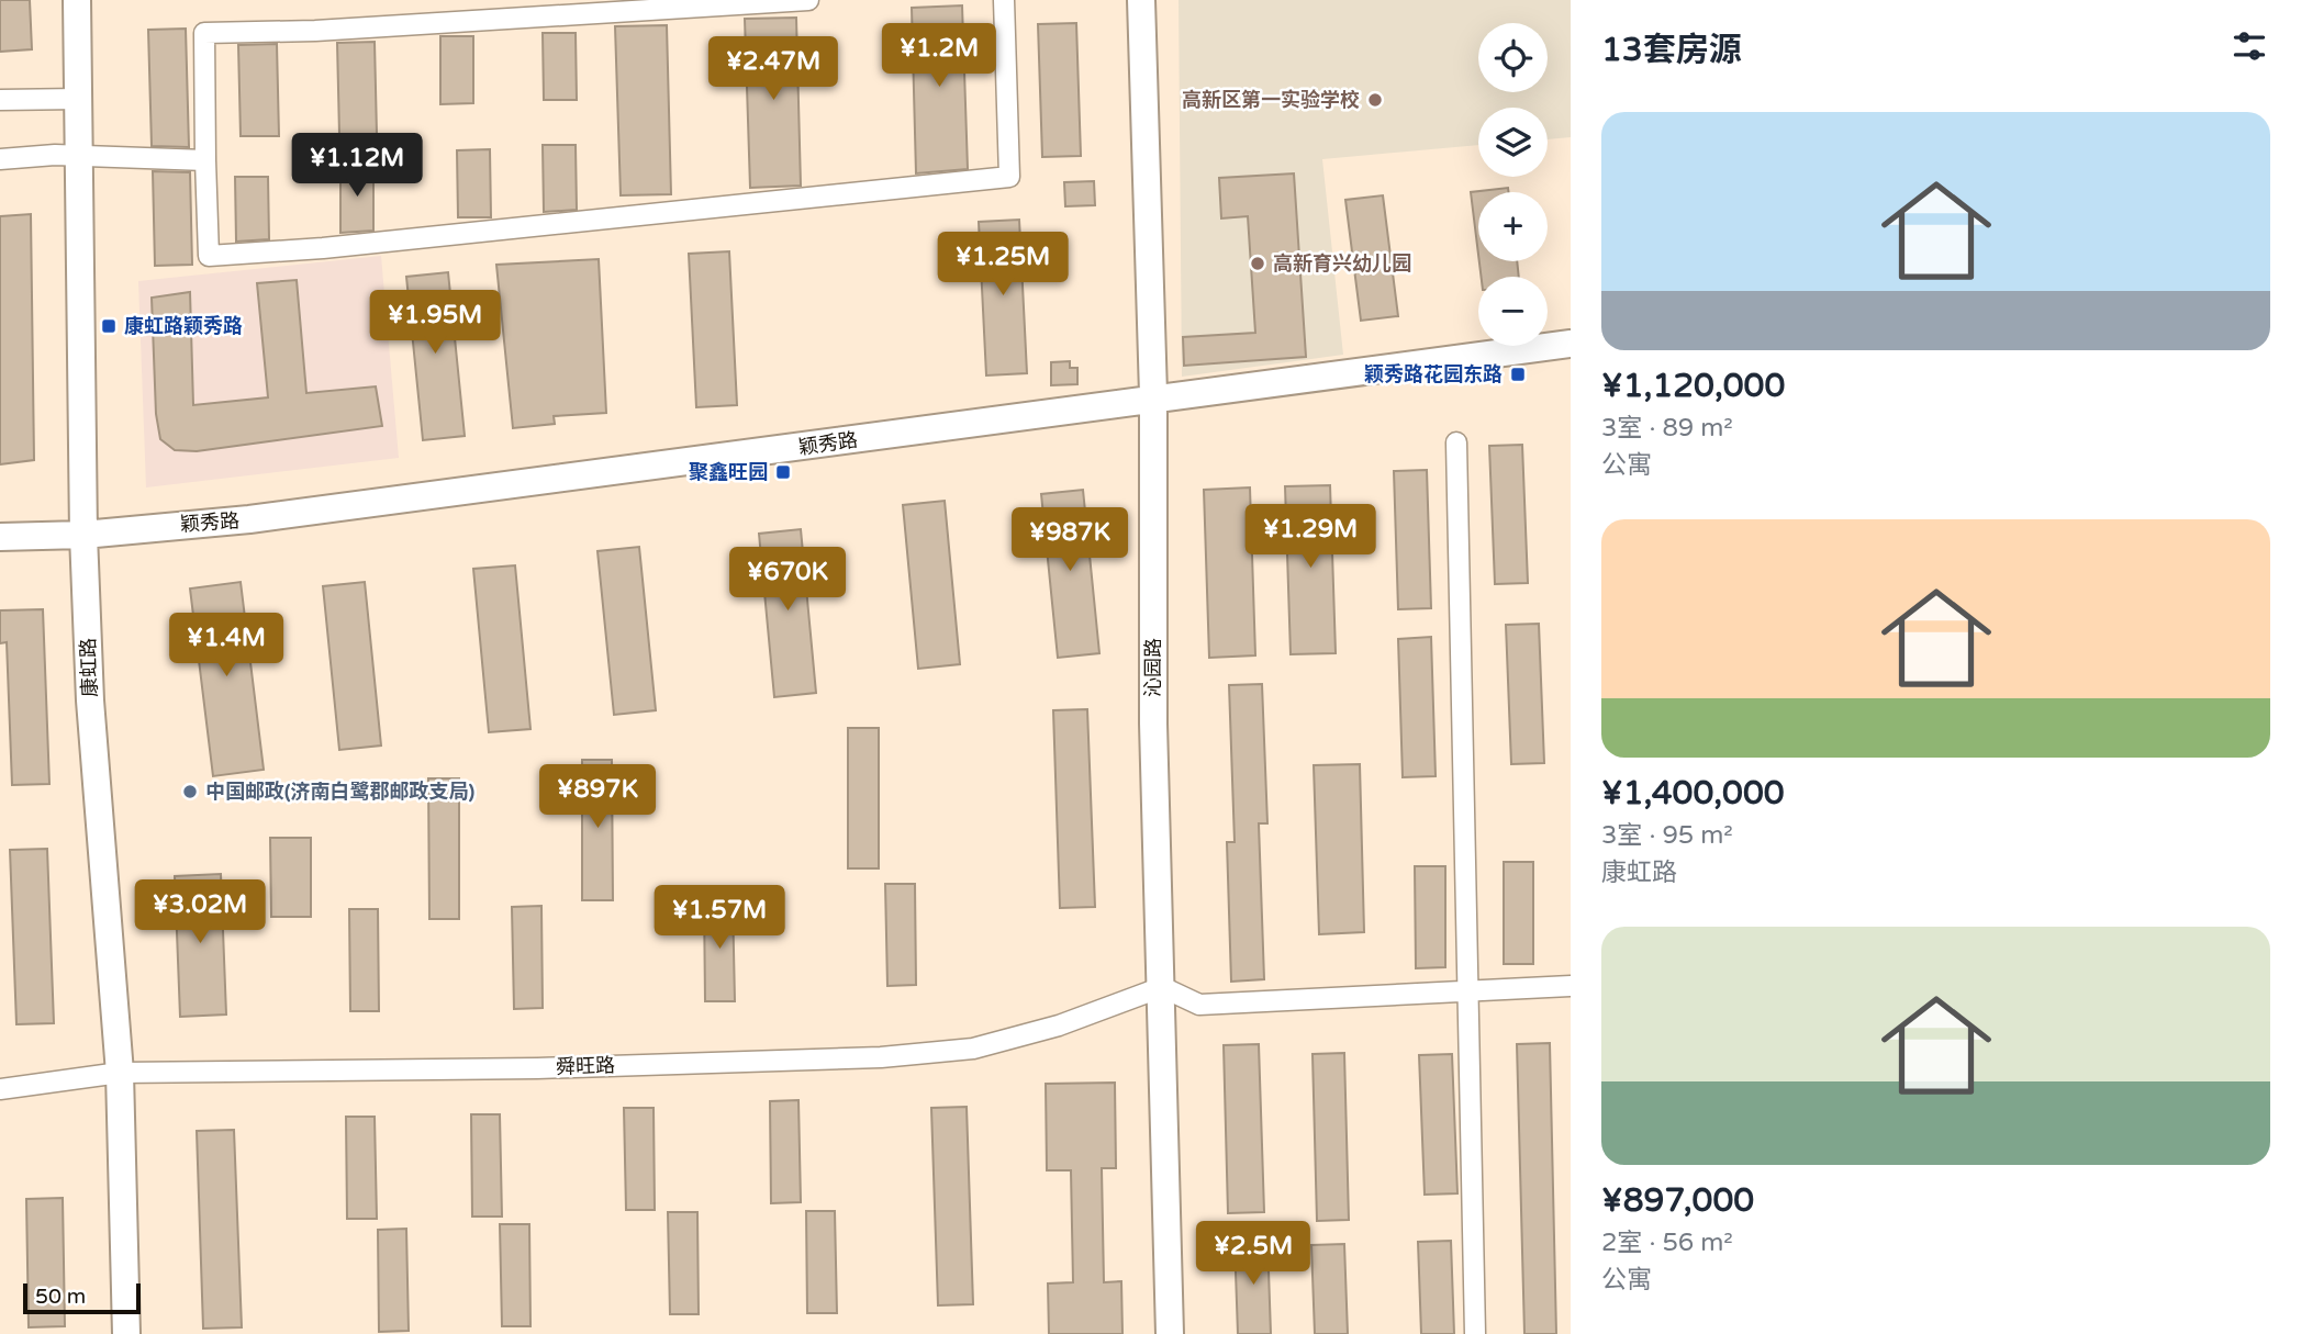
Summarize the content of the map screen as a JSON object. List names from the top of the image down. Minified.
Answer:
{"streets":{"main road":["颖秀路","康虹路","沁园路"],"street":["舜旺路"]},"crossings":[["颖秀路","康虹路"],["颖秀路","沁园路"],["康虹路","舜旺路"],["沁园路","舜旺路"]],"places":{"other":["高新区第一实验学校","高新育兴幼儿园","中国邮政(济南白鹭郡邮政支局)"],"transit":["康虹路颖秀路","颖秀路花园东路","聚鑫旺园"]},"scale_bar":"50 m","page":{"heading":"13套房源","map_buttons":["+","−"],"price":["¥1.2M","¥2.47M","¥1.12M","¥1.25M","¥1.95M","¥1.29M","¥987K","¥670K","¥1.4M","¥897K","¥3.02M","¥1.57M","¥2.5M"],"list":[{"name":"¥1,120,000","note":"3室 · 89 m² · 公寓"},{"name":"¥1,400,000","note":"3室 · 95 m² · 康虹路"},{"name":"¥897,000","note":"2室 · 56 m² · 公寓"}],"scale":"50 m"}}
